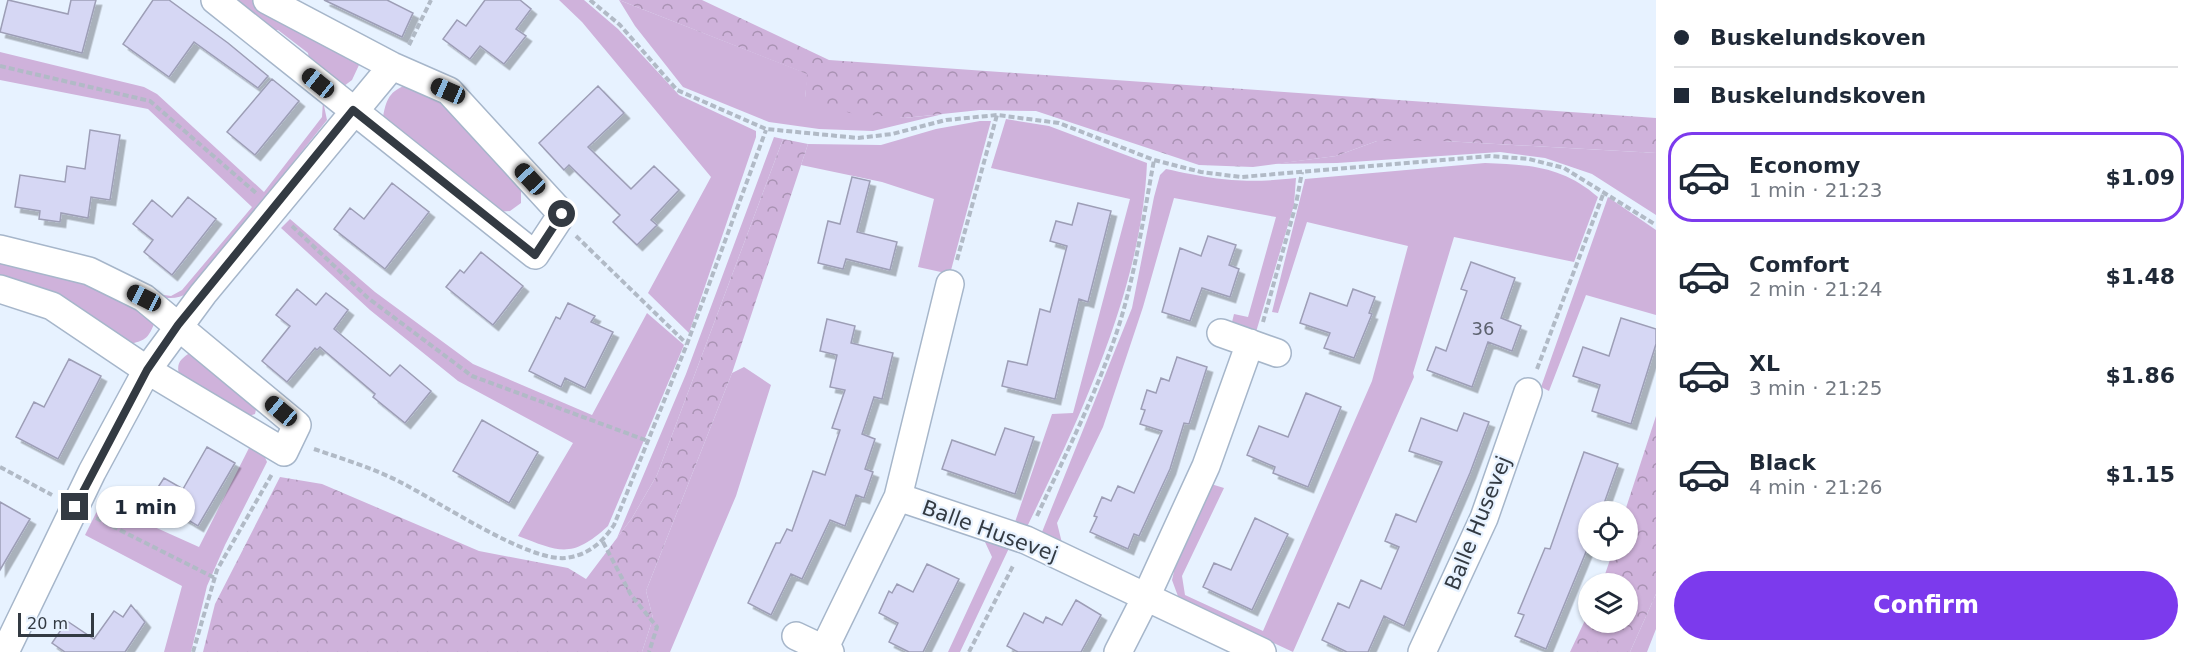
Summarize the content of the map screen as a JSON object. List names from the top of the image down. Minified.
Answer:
{"streets":{"street":["Balle Husevej"]},"house_numbers":["36"],"scale_bar":"20 m","page":{"banner":["Buskelundskoven","Buskelundskoven"],"list":[{"name":"Economy","note":"1 min · 21:23","value":"$1.09"},{"name":"Comfort","note":"2 min · 21:24","value":"$1.48"},{"name":"XL","note":"3 min · 21:25","value":"$1.86"},{"name":"Black","note":"4 min · 21:26","value":"$1.15"}],"bubble":"1 min","buttons":"Confirm","scale":"20 m"}}
